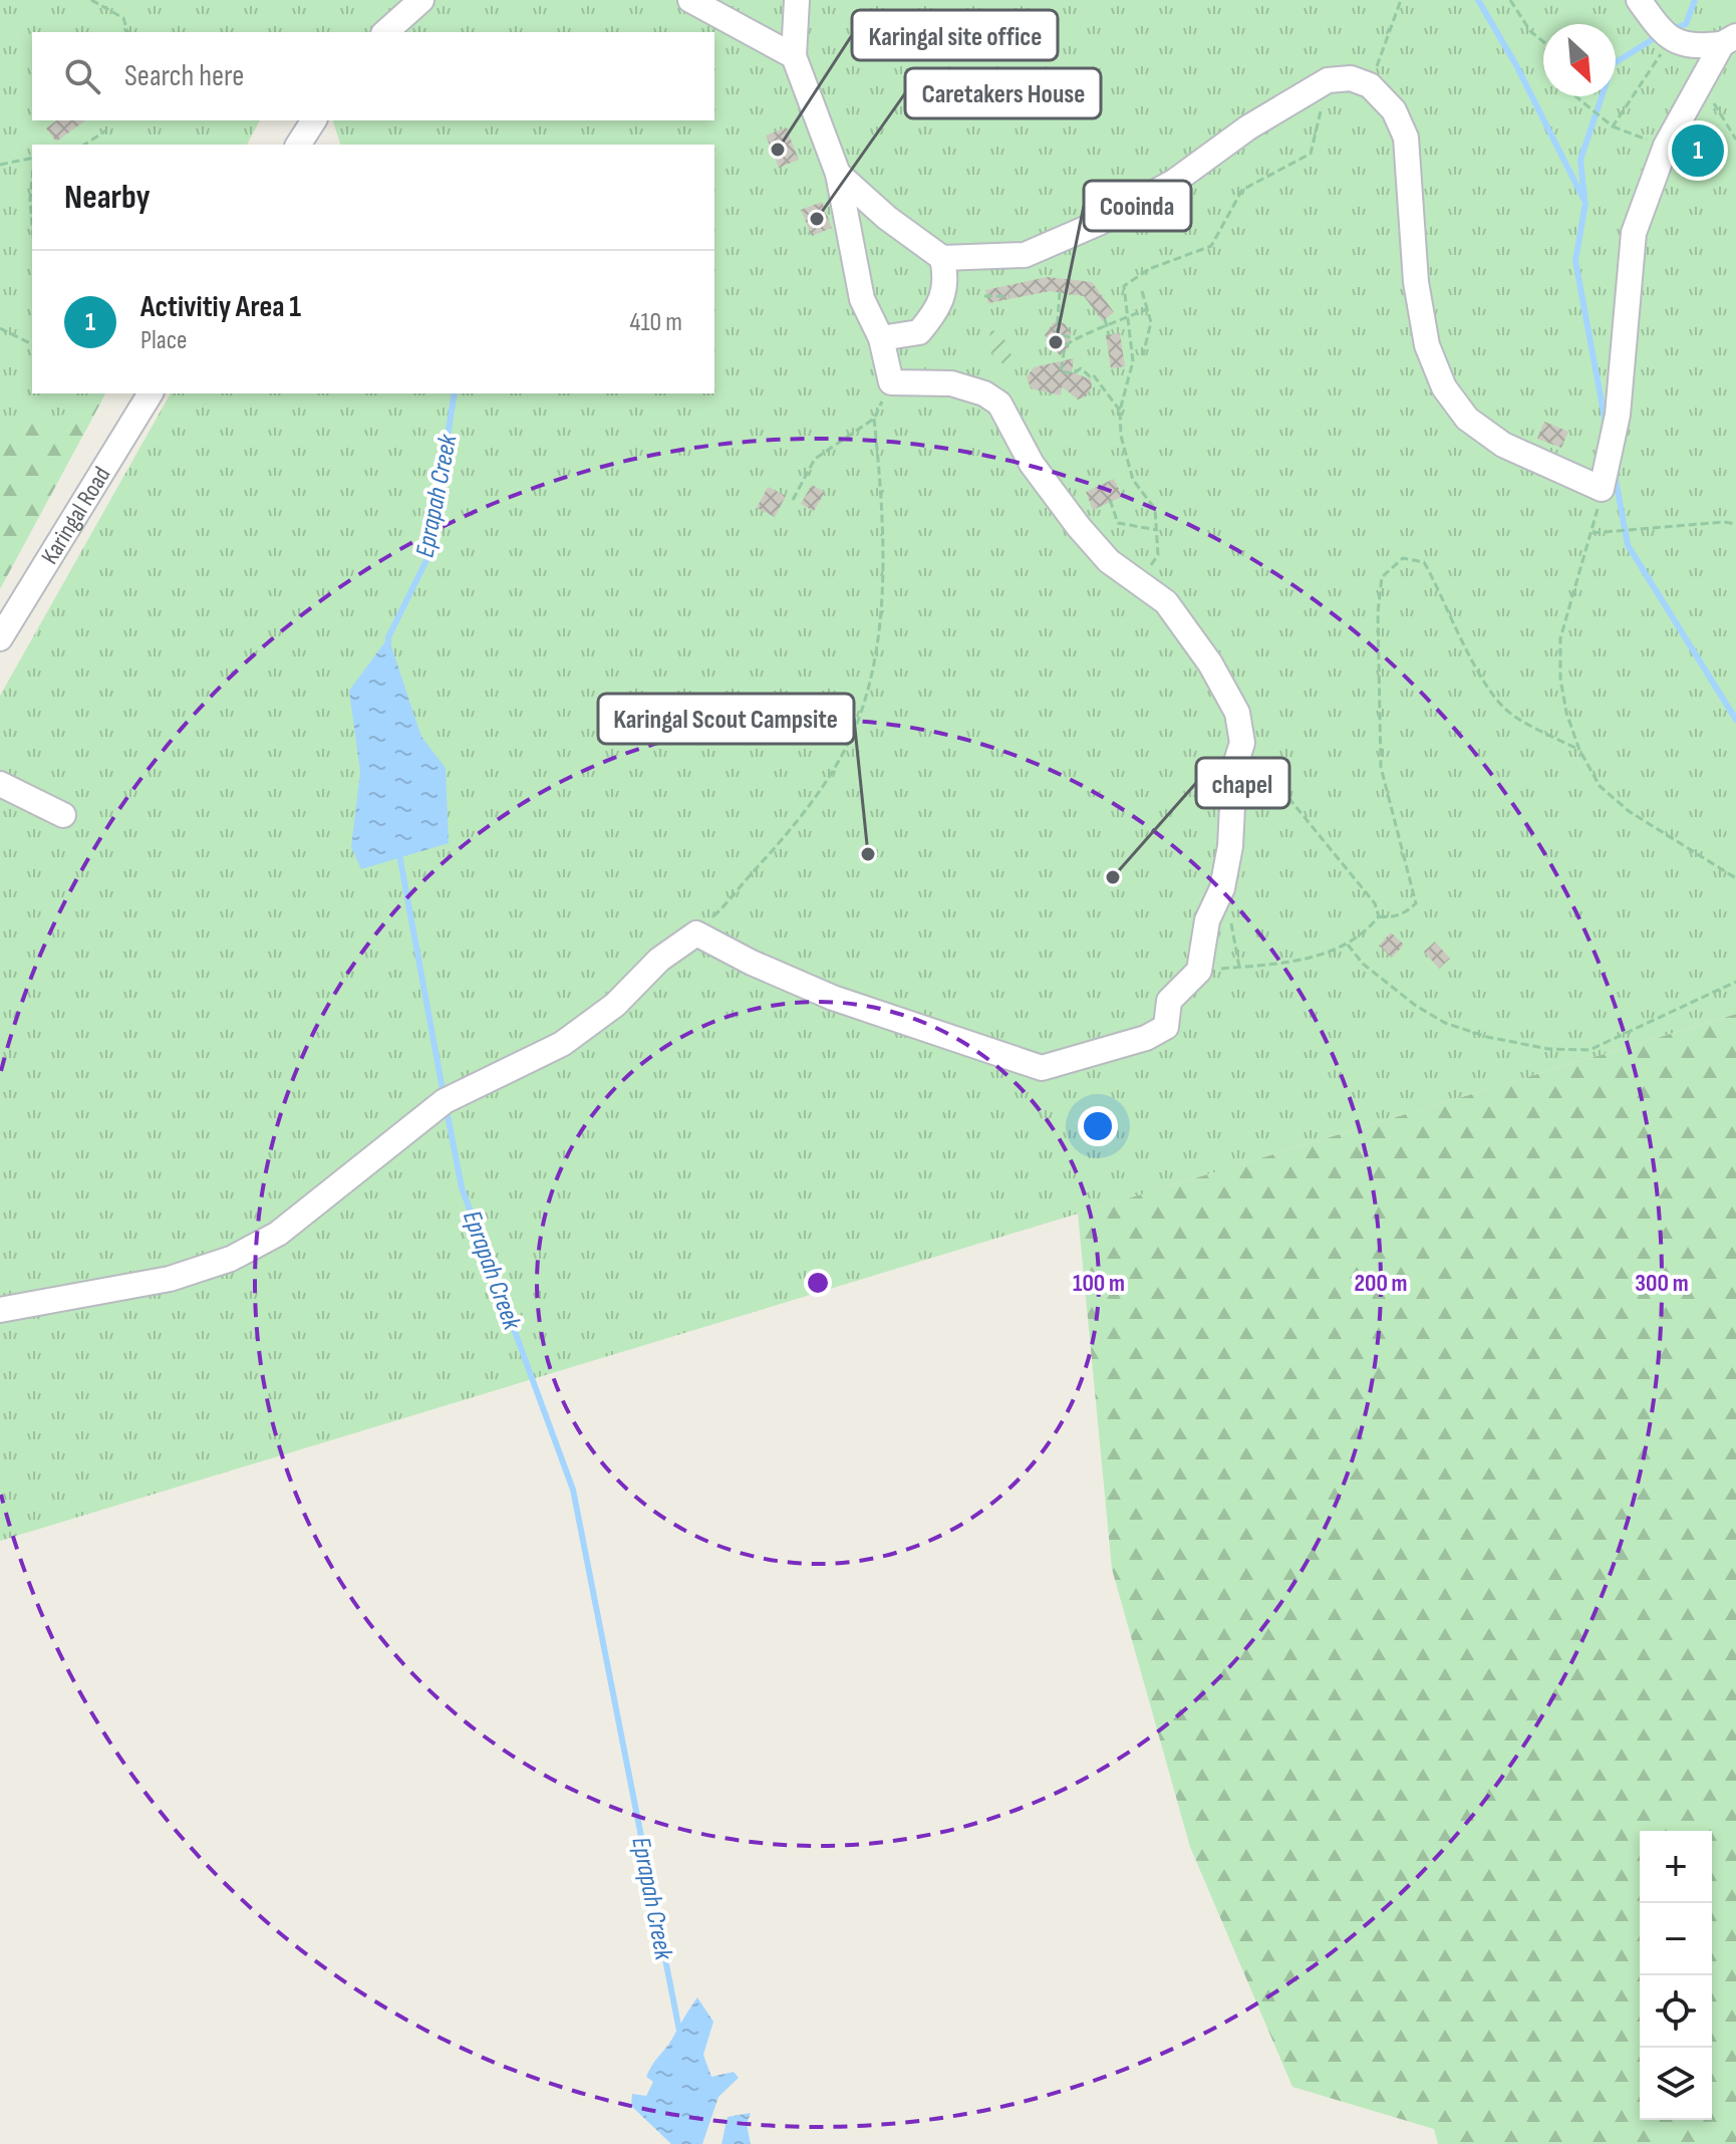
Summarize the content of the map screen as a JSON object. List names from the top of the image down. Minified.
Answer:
{"streets":{"street":["Karingal Road"]},"water":["Eprapah Creek"],"places":["Karingal site office","Caretakers House","Cooinda","Karingal Scout Campsite","chapel"],"north":"bottom right","page":{"search":"Search here","pins":"1","heading":"Nearby","list":[{"mark":"1","name":"Activitiy Area 1","note":"Place","value":"410 m"}],"map_buttons":["+","−"]},"rings":["100 m","200 m","300 m"]}
